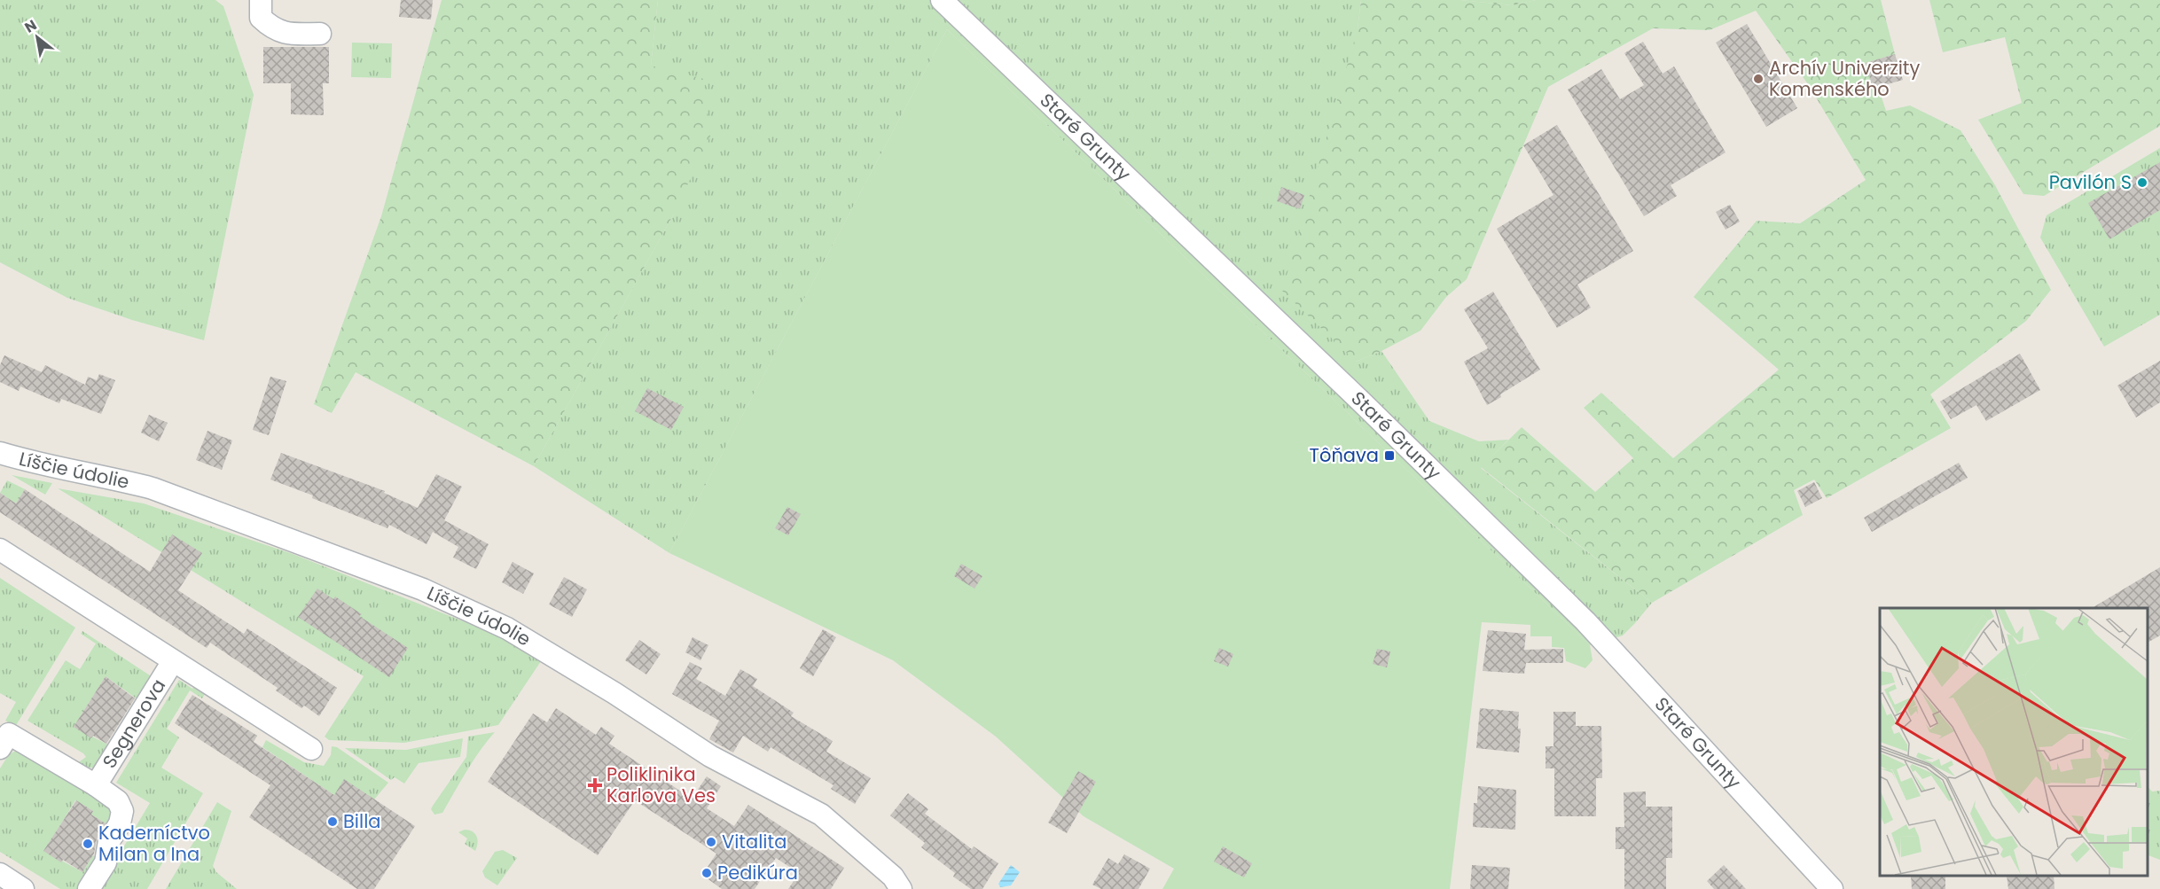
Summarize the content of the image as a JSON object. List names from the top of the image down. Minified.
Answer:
{"streets":{"street":["Staré Grunty","Líščie údolie","Segnerova"]},"places":{"other":["Archív Univerzity Komenského","Pavilón S","Billa","Vitalita","Kaderníctvo Milan a Ina","Pedikúra"],"transit":["Tôňava"],"health":["Poliklinika Karlova Ves"]},"north":"top left"}
